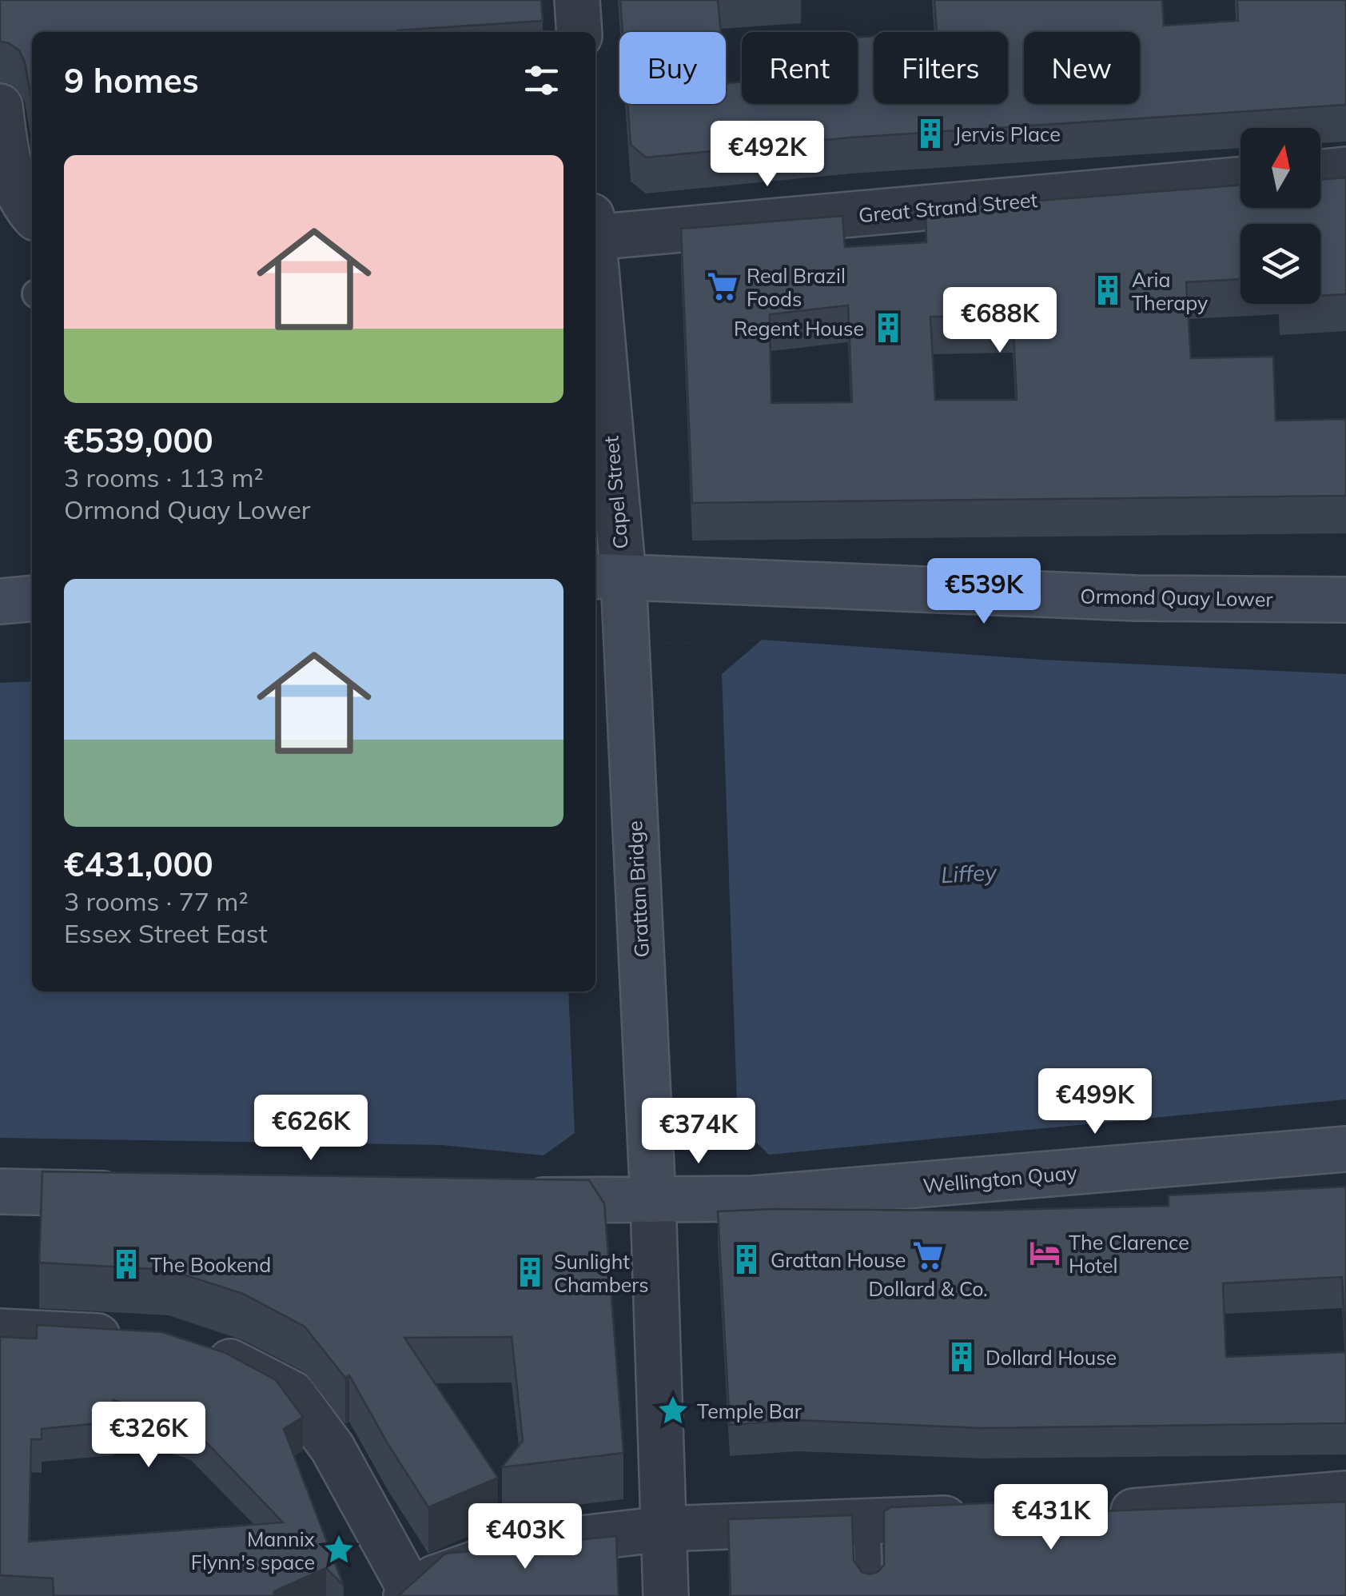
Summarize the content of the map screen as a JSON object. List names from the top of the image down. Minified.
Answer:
{"streets":{"main road":["Ormond Quay Lower","Grattan Bridge","Wellington Quay"],"street":["Great Strand Street","Capel Street"]},"crossings":[["Capel Street","Ormond Quay Lower"],["Capel Street","Grattan Bridge"],["Ormond Quay Lower","Grattan Bridge"],["Grattan Bridge","Wellington Quay"]],"water":["Liffey"],"places":{"building":["Jervis Place","Aria Therapy","Regent House","Grattan House","The Bookend","Sunlight Chambers","Dollard House"],"supermarket":["Real Brazil Foods","Dollard & Co."],"hotel":["The Clarence Hotel"],"place":["Temple Bar","Mannix Flynn's space"]},"north":"top","page":{"chip":["Buy","Rent","Filters","New"],"heading":"9 homes","price":["€492K","€688K","€539K","€499K","€626K","€374K","€326K","€431K","€403K"],"list":[{"name":"€539,000","note":"3 rooms · 113 m² · Ormond Quay Lower"},{"name":"€431,000","note":"3 rooms · 77 m² · Essex Street East"}]}}
